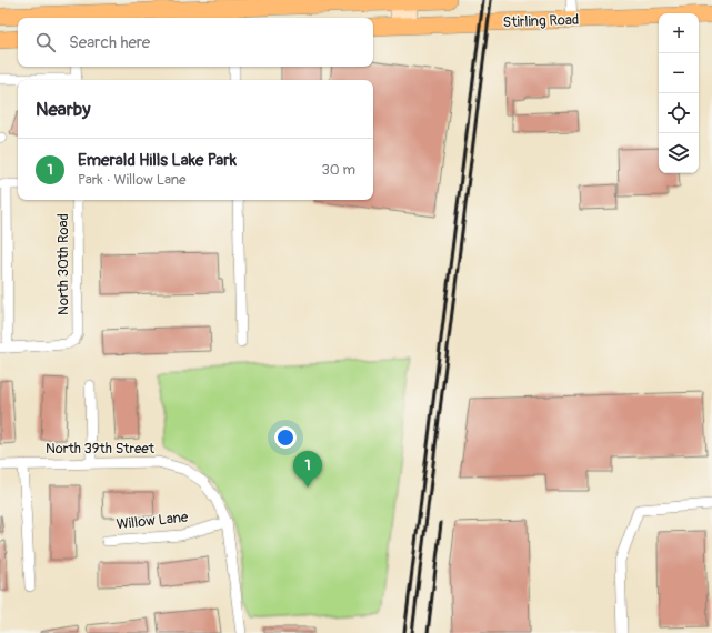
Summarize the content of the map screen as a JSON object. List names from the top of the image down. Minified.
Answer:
{"streets":{"main road":["Stirling Road"],"street":["North 30th Road","North 39th Street","Willow Lane"]},"crossings":[["North 39th Street","Willow Lane"]],"page":{"map_buttons":["+","−"],"search":"Search here","heading":"Nearby","list":[{"mark":"1","name":"Emerald Hills Lake Park","note":"Park · Willow Lane","value":"30 m"}],"pins":"1"}}
